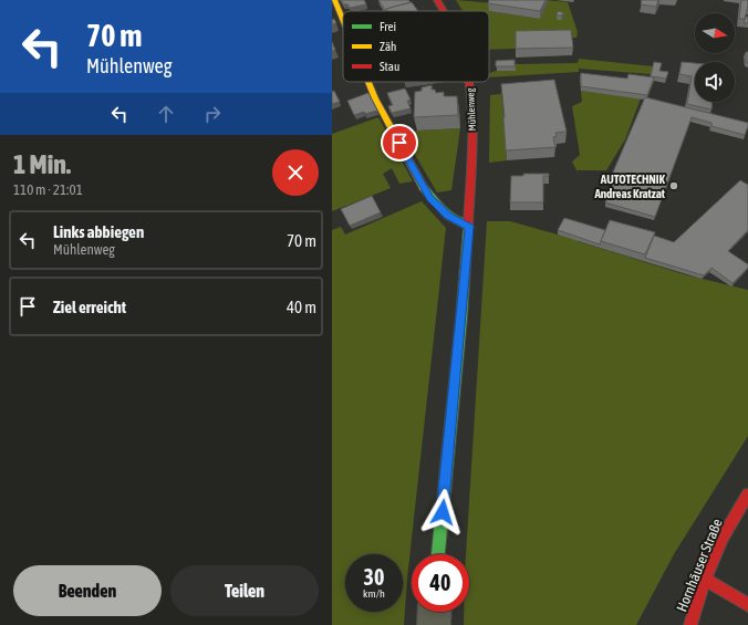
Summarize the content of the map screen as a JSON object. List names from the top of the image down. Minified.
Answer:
{"streets":{"street":["Mühlenweg","Hornhäuser Straße"]},"places":["AUTOTECHNIK Andreas Kratzat"],"legend":["Frei","Zäh","Stau"],"north":"right","page":{"turn":["70 m","Mühlenweg"],"heading":["1 Min.","110 m · 21:01"],"list":[{"name":"Links abbiegen","note":"Mühlenweg","value":"70 m"},{"name":"Ziel erreicht","value":"40 m"}],"speed":"30 km/h","limit":"40","buttons":["Beenden","Teilen"]}}
